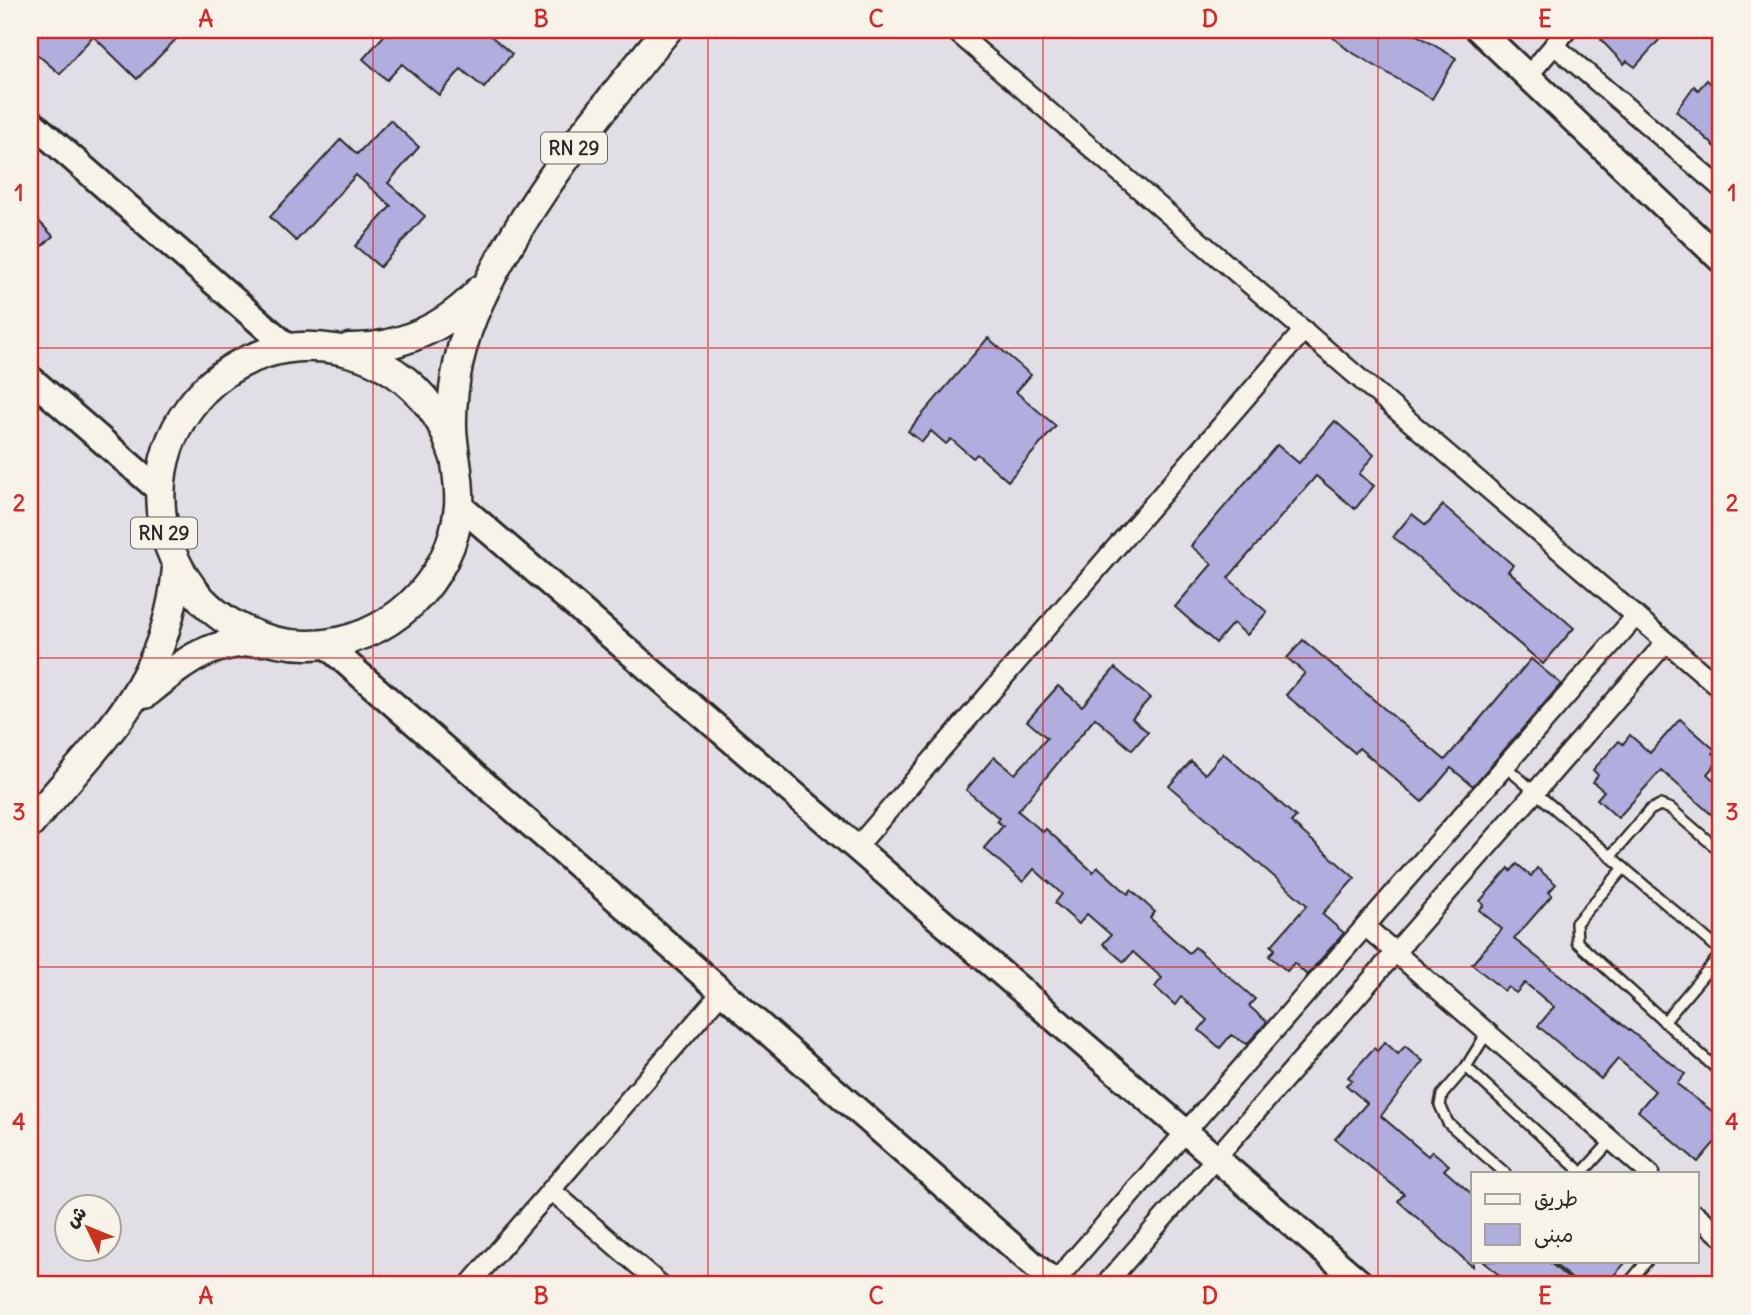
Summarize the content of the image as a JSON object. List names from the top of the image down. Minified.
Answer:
{"streets":{"main road":["RN 29"]},"legend":["طريق","مبنى"],"north":"top left","grid":{"columns":["A","B","C","D","E"],"rows":["1","2","3","4"]}}
